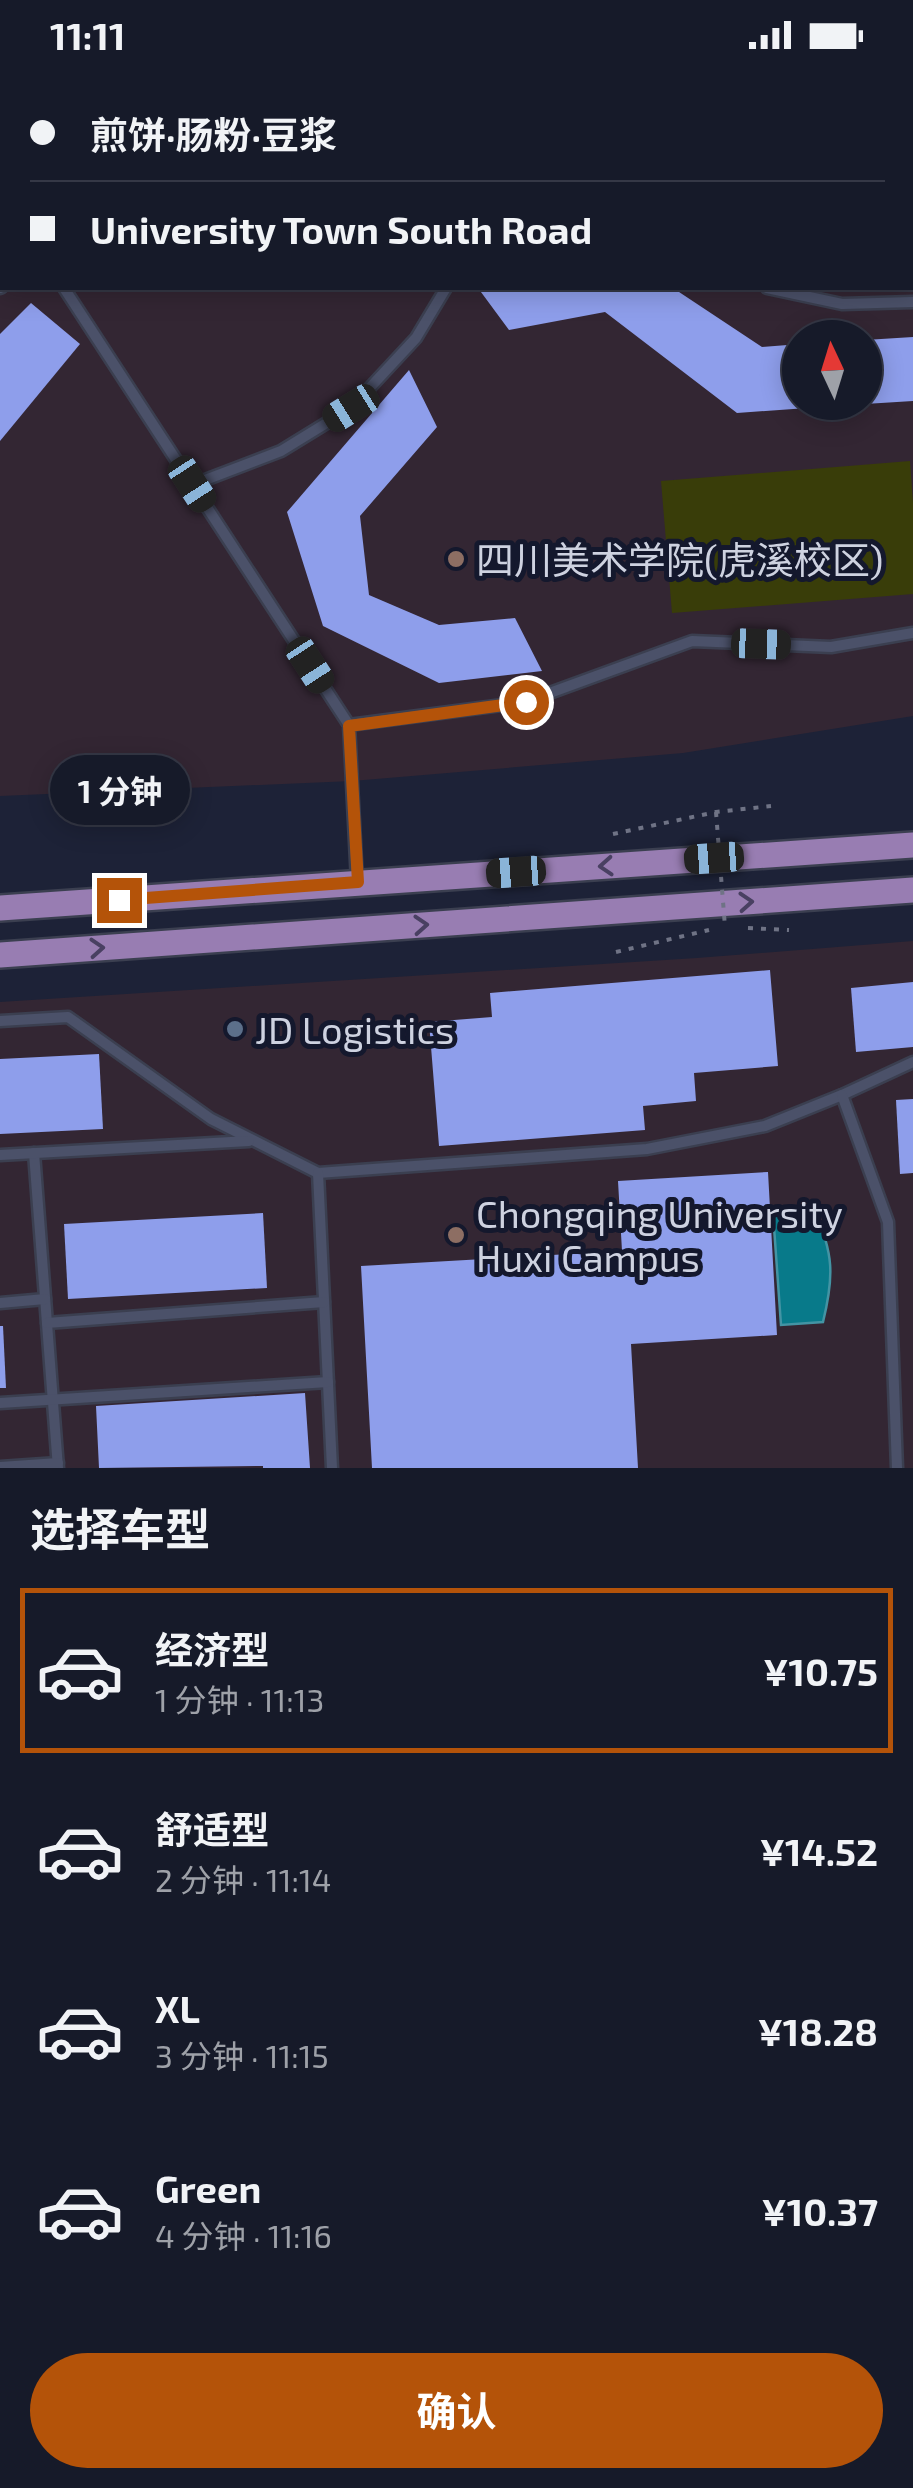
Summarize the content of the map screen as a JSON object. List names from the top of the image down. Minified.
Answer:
{"places":["四川美术学院(虎溪校区)","JD Logistics","Chongqing University Huxi Campus"],"north":"top","page":{"status":"11:11","banner":["煎饼·肠粉·豆浆","University Town South Road"],"bubble":"1 分钟","heading":"选择车型","list":[{"name":"经济型","note":"1 分钟 · 11:13","value":"¥10.75"},{"name":"舒适型","note":"2 分钟 · 11:14","value":"¥14.52"},{"name":"XL","note":"3 分钟 · 11:15","value":"¥18.28"},{"name":"Green","note":"4 分钟 · 11:16","value":"¥10.37"}],"buttons":"确认"}}
